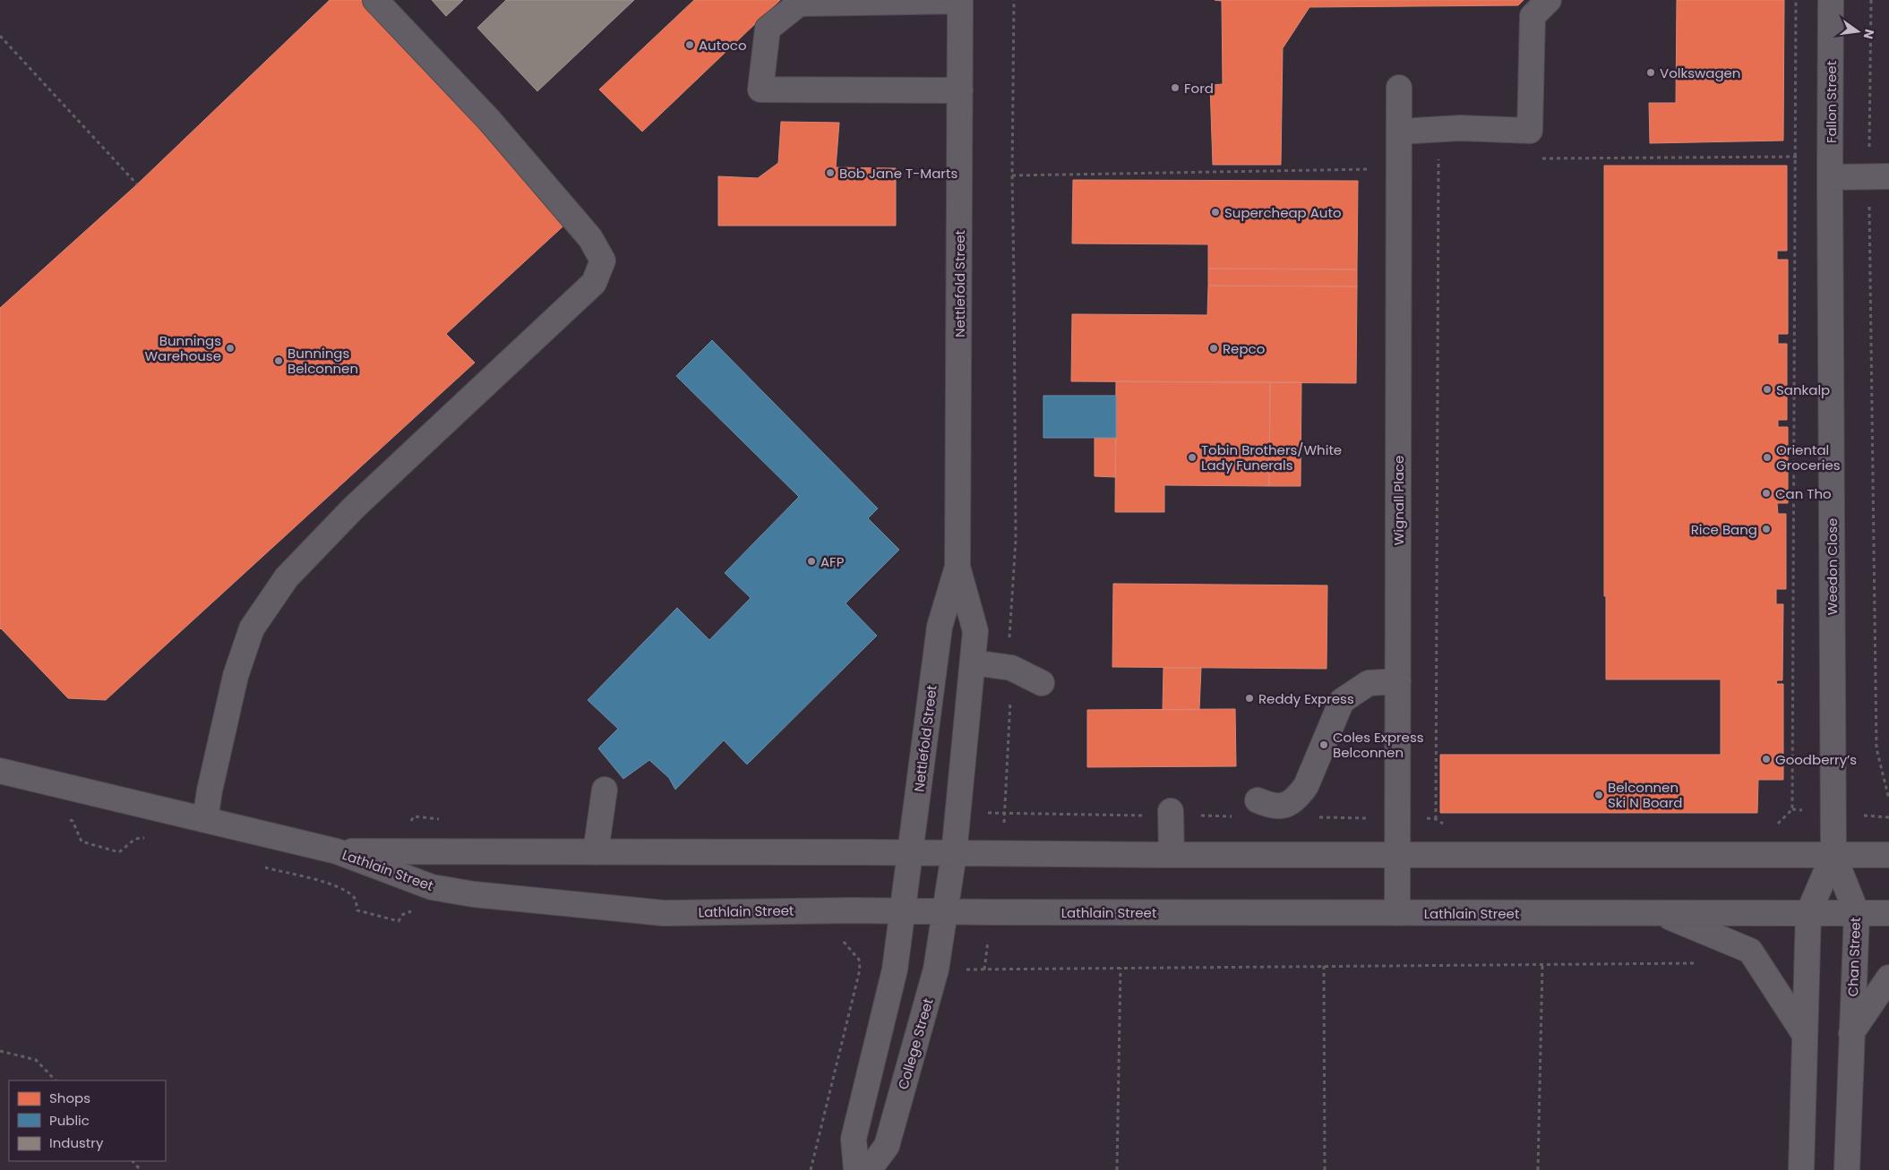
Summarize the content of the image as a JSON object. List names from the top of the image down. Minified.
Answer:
{"streets":{"street":["Fallon Street","Nettlefold Street","Wignall Place","Weedon Close","Lathlain Street","Chan Street","College Street"]},"crossings":[["Fallon Street","Weedon Close"],["Nettlefold Street","Lathlain Street"],["Nettlefold Street","College Street"],["Wignall Place","Lathlain Street"],["Weedon Close","Lathlain Street"],["Weedon Close","Chan Street"],["Lathlain Street","Chan Street"],["Lathlain Street","College Street"]],"places":["Autoco","Volkswagen","Ford","Bob Jane T-Marts","Supercheap Auto","Bunnings Warehouse","Repco","Bunnings Belconnen","Sankalp","Tobin Brothers/White Lady Funerals","Oriental Groceries","Can Tho","Rice Bang","AFP","Reddy Express","Coles Express Belconnen","Goodberry’s","Belconnen Ski N Board"],"legend":["Shops","Public","Industry"],"north":"right"}
